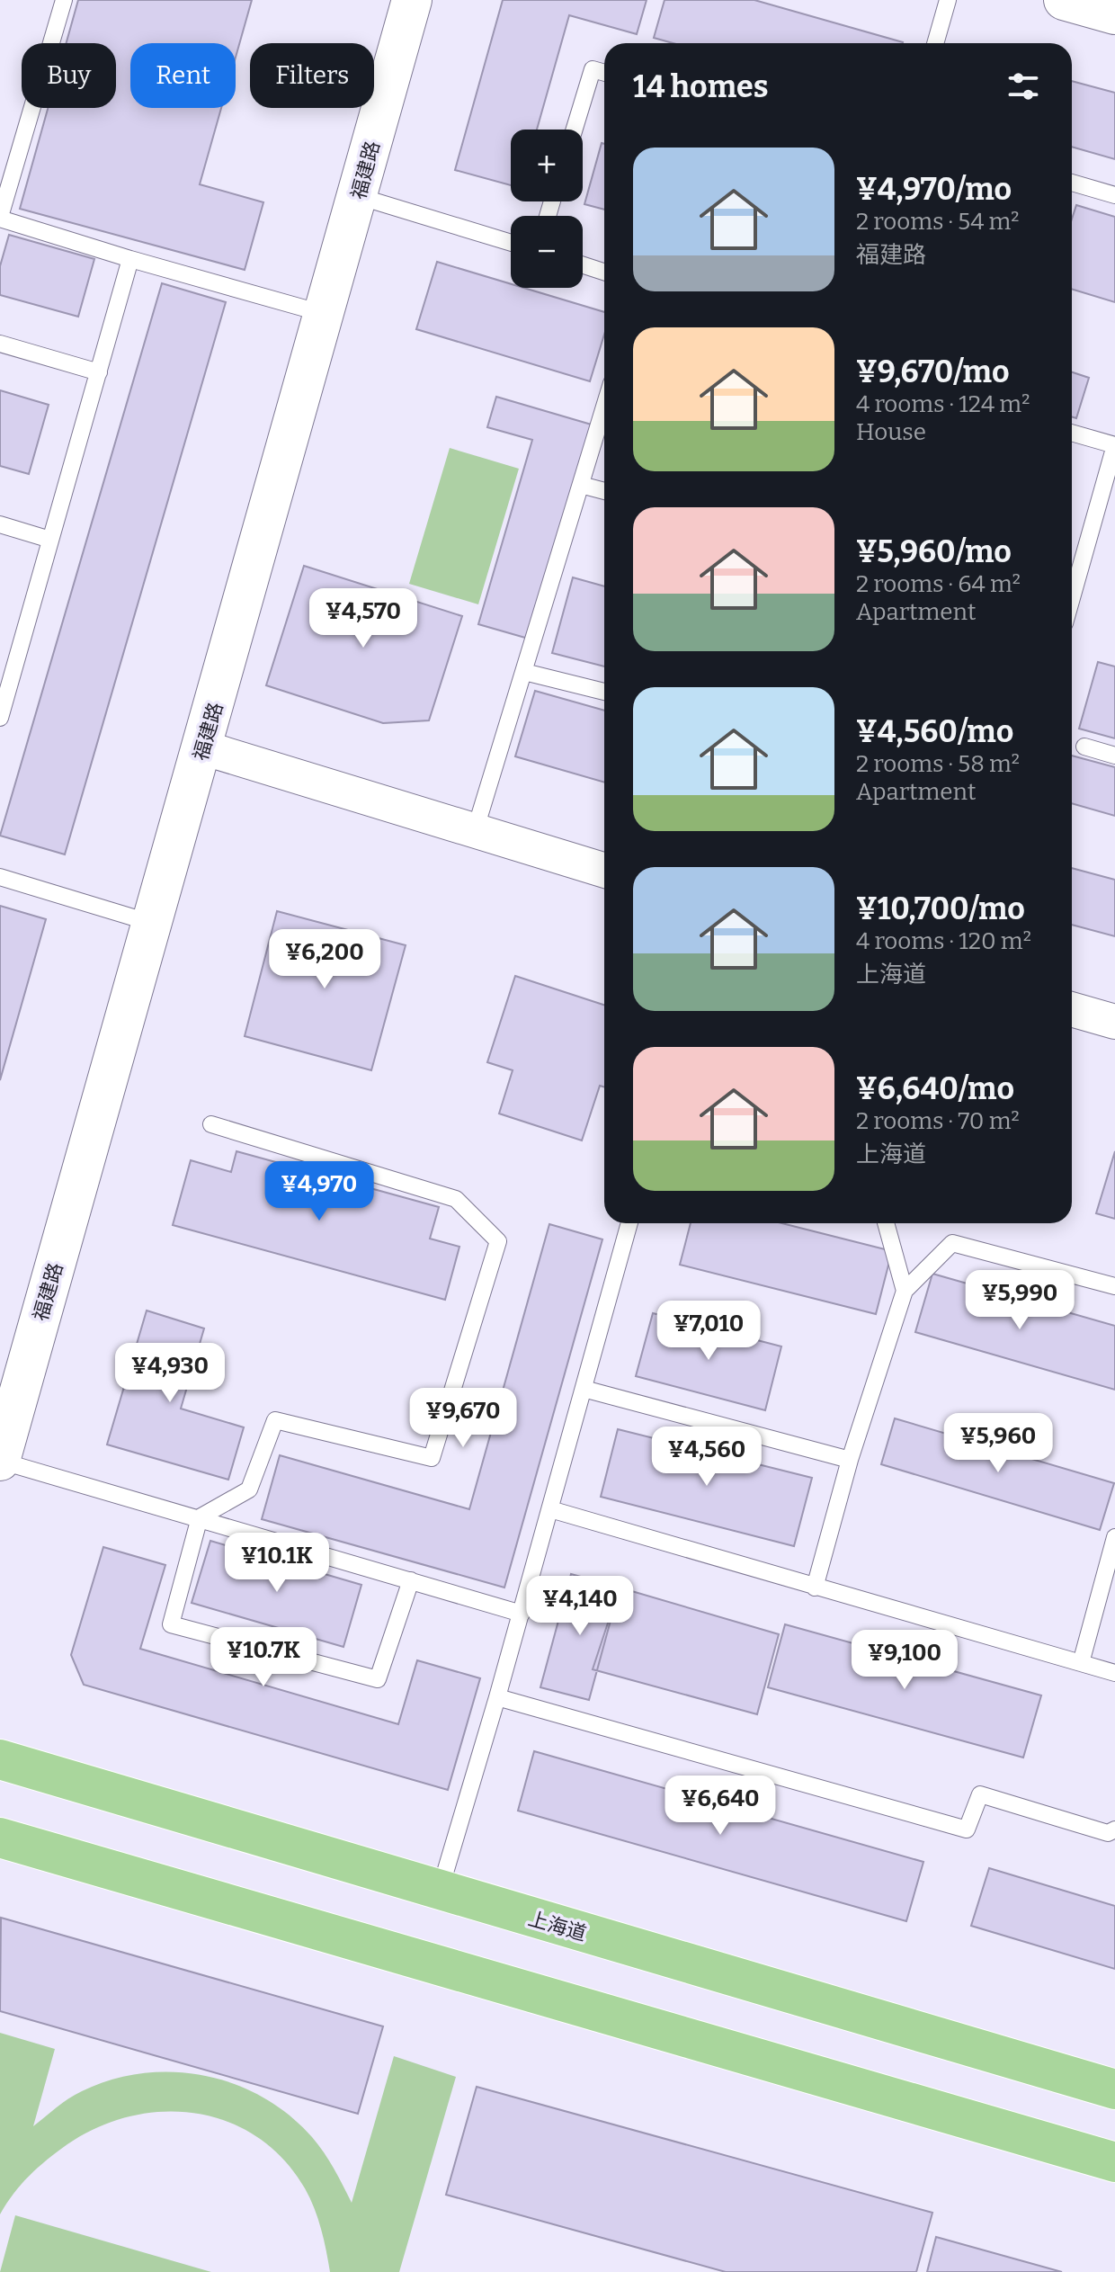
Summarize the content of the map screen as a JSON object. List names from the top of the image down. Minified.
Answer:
{"streets":{"main road":["上海道"],"street":["福建路"]},"page":{"chip":["Buy","Rent","Filters"],"heading":"14 homes","map_buttons":["+","−"],"list":[{"name":"¥4,970/mo","note":"2 rooms · 54 m² · 福建路"},{"name":"¥9,670/mo","note":"4 rooms · 124 m² · House"},{"name":"¥5,960/mo","note":"2 rooms · 64 m² · Apartment"},{"name":"¥4,560/mo","note":"2 rooms · 58 m² · Apartment"},{"name":"¥10,700/mo","note":"4 rooms · 120 m² · 上海道"},{"name":"¥6,640/mo","note":"2 rooms · 70 m² · 上海道"}],"price":["¥4,570","¥6,200","¥4,970","¥5,990","¥7,010","¥4,930","¥9,670","¥5,960","¥4,560","¥10.1K","¥4,140","¥10.7K","¥9,100","¥6,640"]}}
